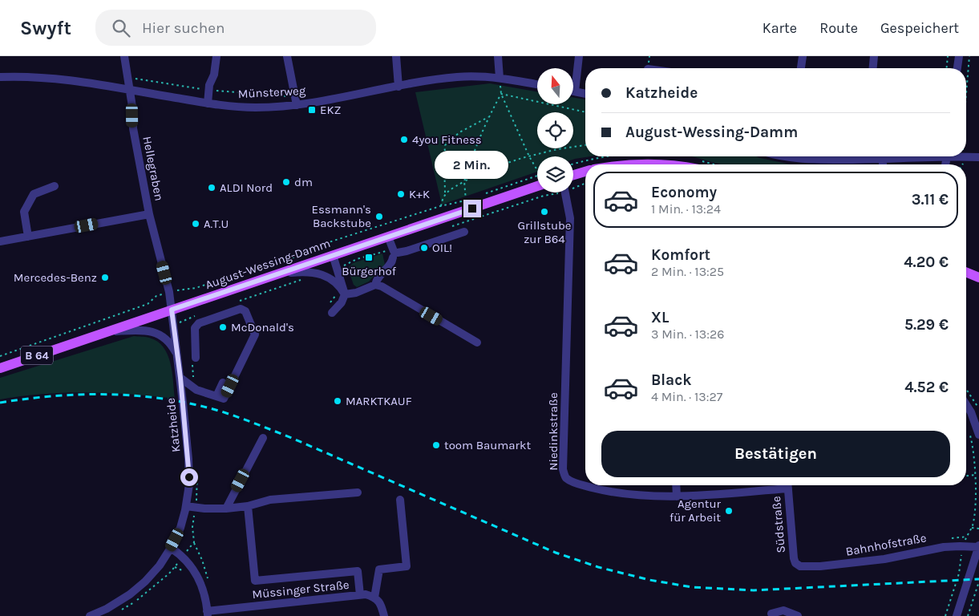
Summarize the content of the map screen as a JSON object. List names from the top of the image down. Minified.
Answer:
{"streets":{"main road":["August-Wessing-Damm","B 64"],"street":["Münsterweg","Hellegraben","Katzheide","Niedinkstraße","Südstraße","Bahnhofstraße","Müssinger Straße"]},"crossings":[["Münsterweg","Hellegraben"],["Hellegraben","August-Wessing-Damm"],["Hellegraben","Katzheide"],["August-Wessing-Damm","Katzheide"],["Südstraße","Bahnhofstraße"]],"places":{"transit":["EKZ","Bürgerhof"],"other":["4you Fitness","dm","ALDI Nord","K+K","Grillstube zur B64","Essmann's Backstube","A.T.U","OIL!","Mercedes-Benz","McDonald's","MARKTKAUF","toom Baumarkt","Agentur für Arbeit"]},"north":"top","page":{"header":"Swyft","search":"Hier suchen","nav":["Karte","Route","Gespeichert"],"banner":["Katzheide","August-Wessing-Damm"],"bubble":"2 Min.","list":[{"name":"Economy","note":"1 Min. · 13:24","value":"3.11 €"},{"name":"Komfort","note":"2 Min. · 13:25","value":"4.20 €"},{"name":"XL","note":"3 Min. · 13:26","value":"5.29 €"},{"name":"Black","note":"4 Min. · 13:27","value":"4.52 €"}],"buttons":"Bestätigen"}}
